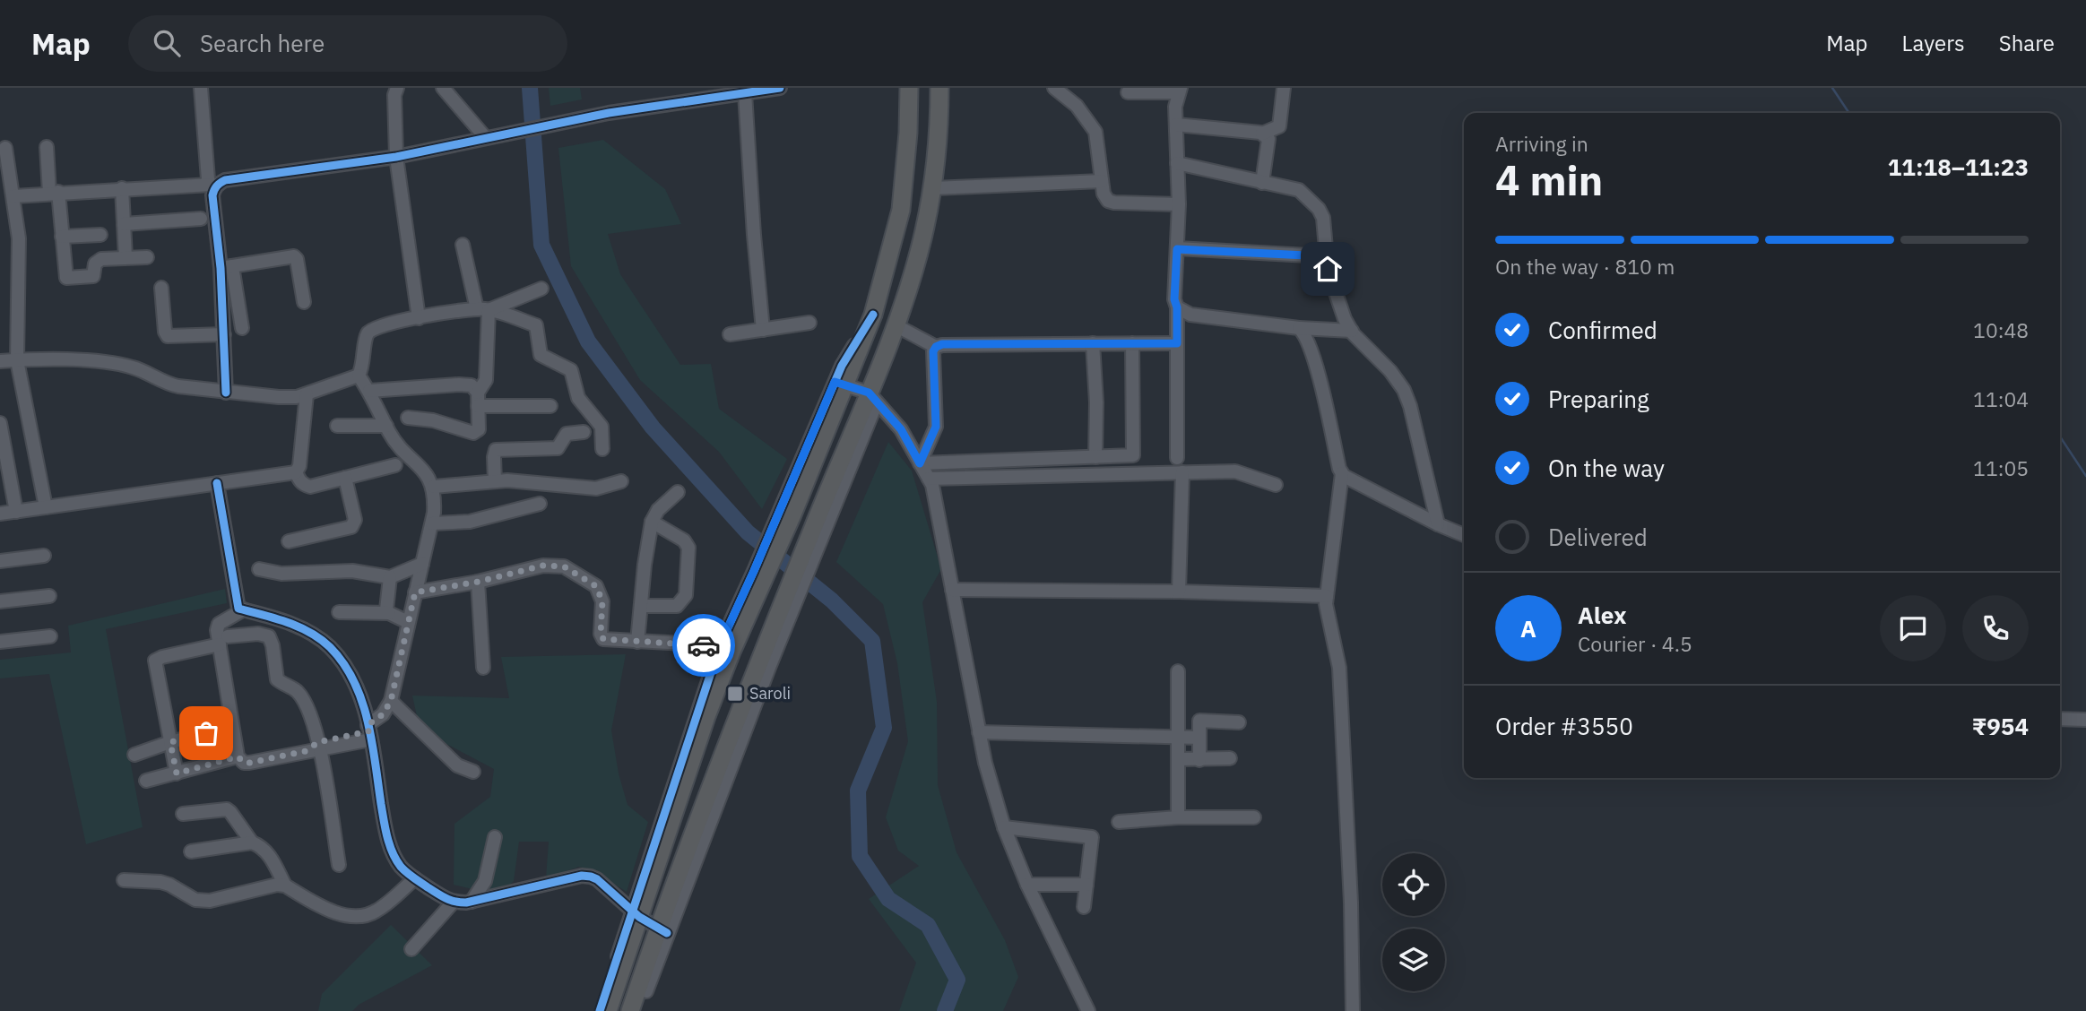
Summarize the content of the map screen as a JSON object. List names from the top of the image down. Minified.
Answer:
{"places":{"transit":["Saroli"]},"page":{"header":"Map","search":"Search here","nav":["Map","Layers","Share"],"heading":["4 min","Arriving in","11:18–11:23"],"panel":["Alex","Courier · 4.5","Order #3550","₹954"],"bar":"On the way · 810 m","list":[["Confirmed","10:48"],["Preparing","11:04"],["On the way","11:05"],"Delivered"],"round":"A"}}
